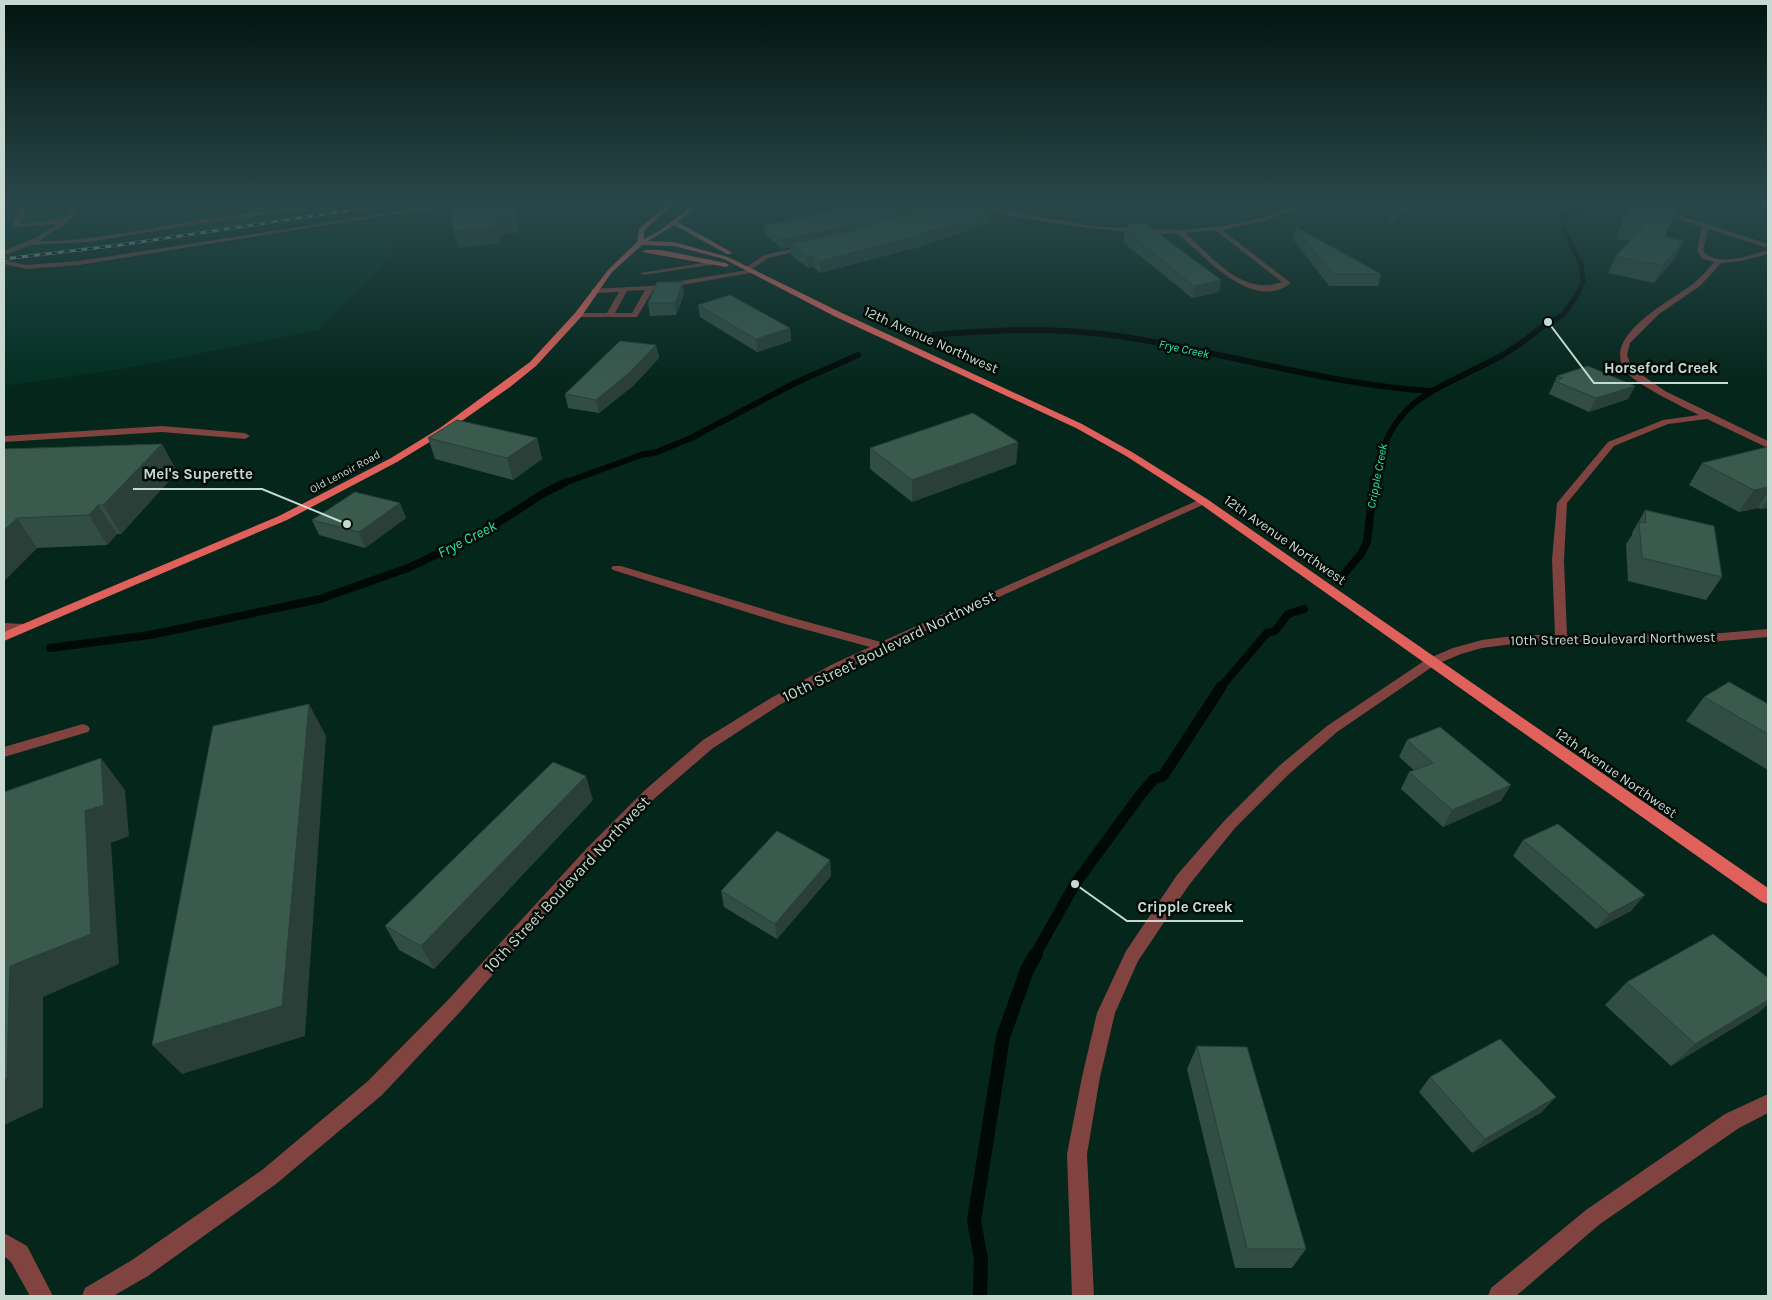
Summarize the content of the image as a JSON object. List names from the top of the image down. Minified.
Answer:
{"streets":{"main road":["12th Avenue Northwest","Old Lenoir Road"],"street":["10th Street Boulevard Northwest"]},"crossings":[["12th Avenue Northwest","10th Street Boulevard Northwest"]],"water":["Frye Creek","Cripple Creek"],"places":["Horseford Creek","Mel's Superette","Cripple Creek"]}
